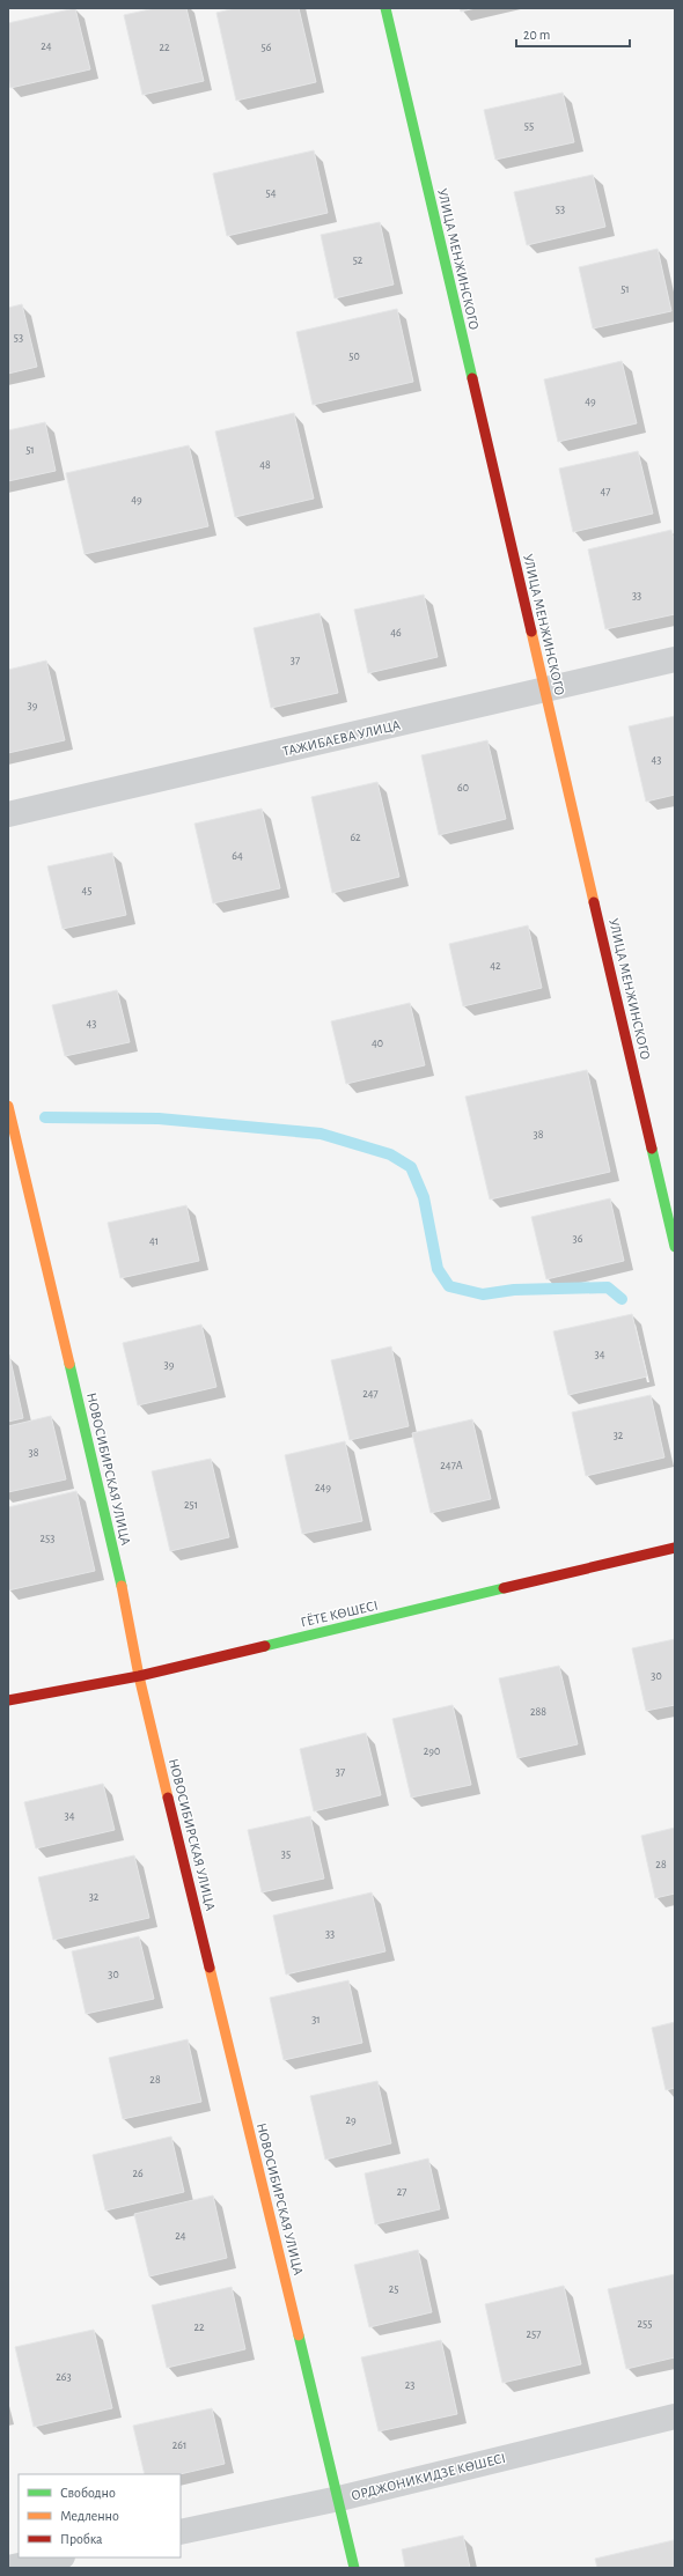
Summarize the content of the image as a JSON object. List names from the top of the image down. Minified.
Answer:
{"streets":{"street":["УЛИЦА МЕНЖИНСКОГО","ТАЖИБАЕВА УЛИЦА","НОВОСИБИРСКАЯ УЛИЦА","ГЁТЕ КӨШЕСІ","ОРДЖОНИКИДЗЕ КӨШЕСІ"]},"crossings":[["УЛИЦА МЕНЖИНСКОГО","ТАЖИБАЕВА УЛИЦА"],["НОВОСИБИРСКАЯ УЛИЦА","ГЁТЕ КӨШЕСІ"],["НОВОСИБИРСКАЯ УЛИЦА","ОРДЖОНИКИДЗЕ КӨШЕСІ"]],"house_numbers":["24","22","56","55","54","53","52","51","53","50","49","51","48","47","49","33","46","37","39","43","60","62","64","45","42","43","40","38","36","41","34","39","247","32","38","247А","249","251","253","30","288","290","37","34","35","28","32","33","30","31","28","29","26","27","24","25","255","22","257","263","23","261"],"legend":["Свободно","Медленно","Пробка"],"scale_bar":"20 m"}
